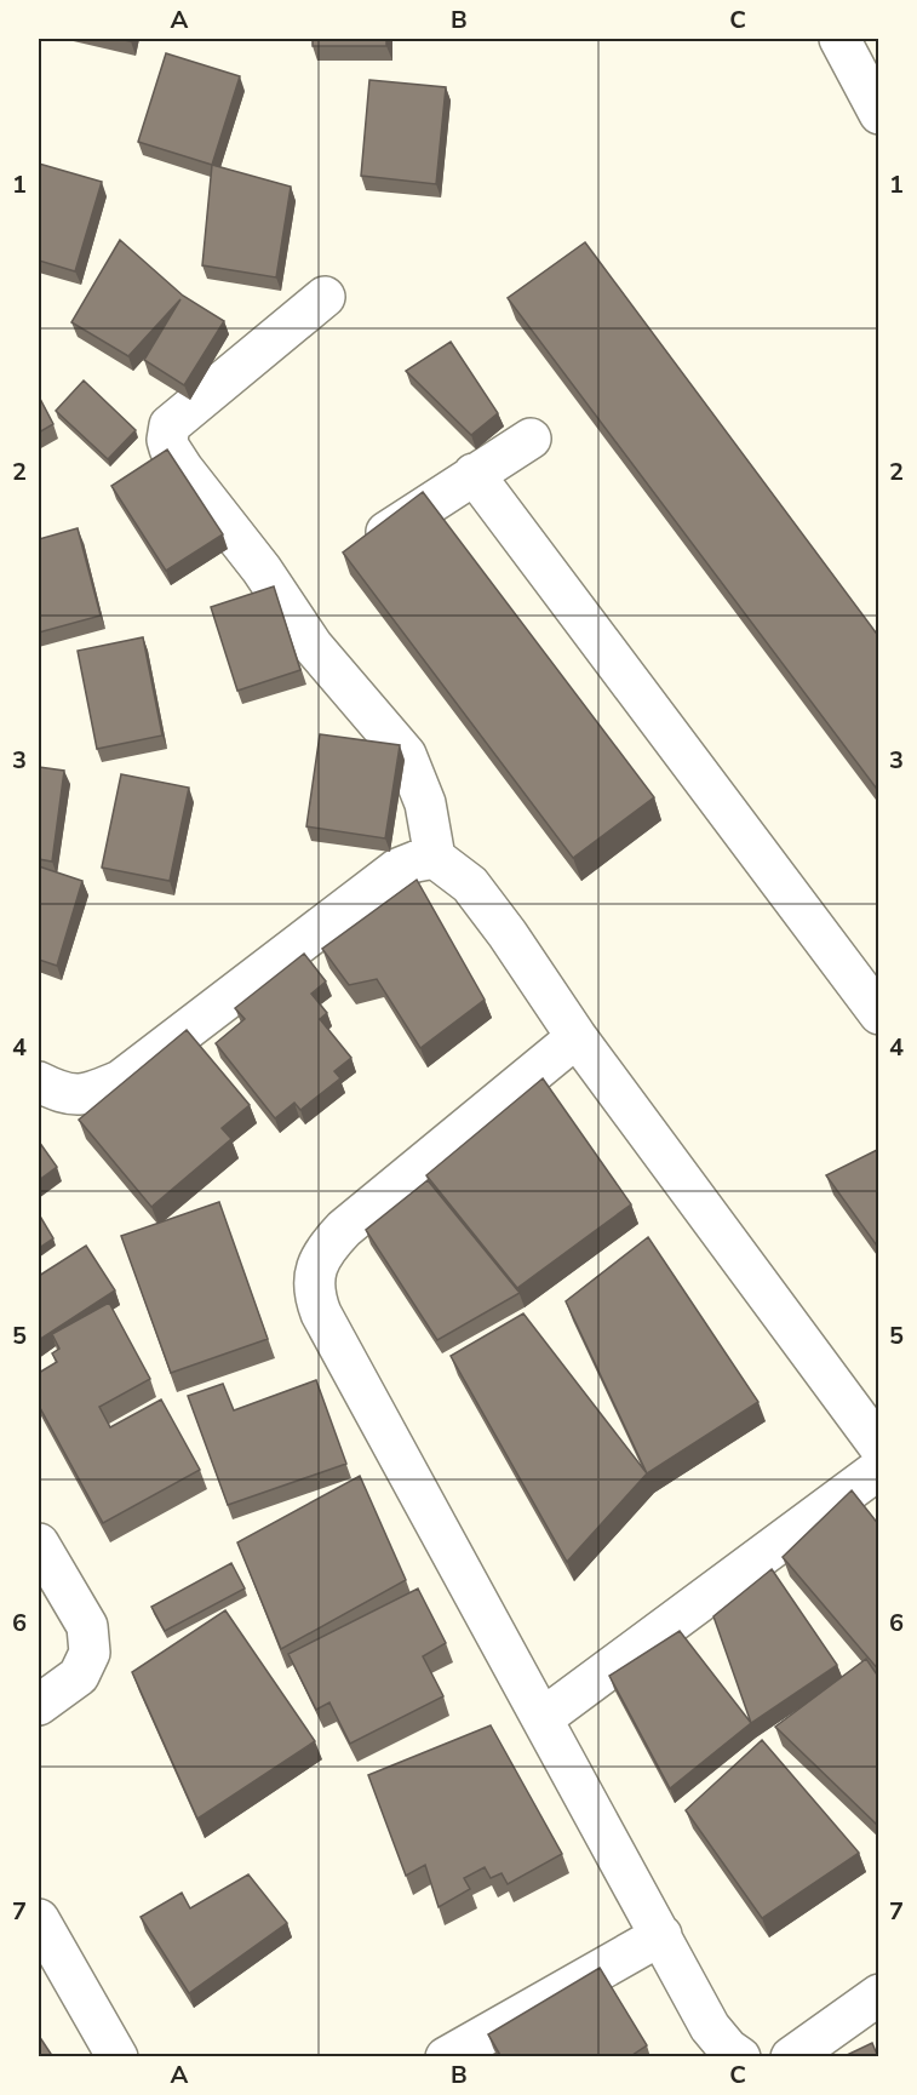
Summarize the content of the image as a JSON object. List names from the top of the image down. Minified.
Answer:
{"grid":{"columns":["A","B","C"],"rows":["1","2","3","4","5","6","7"]}}
